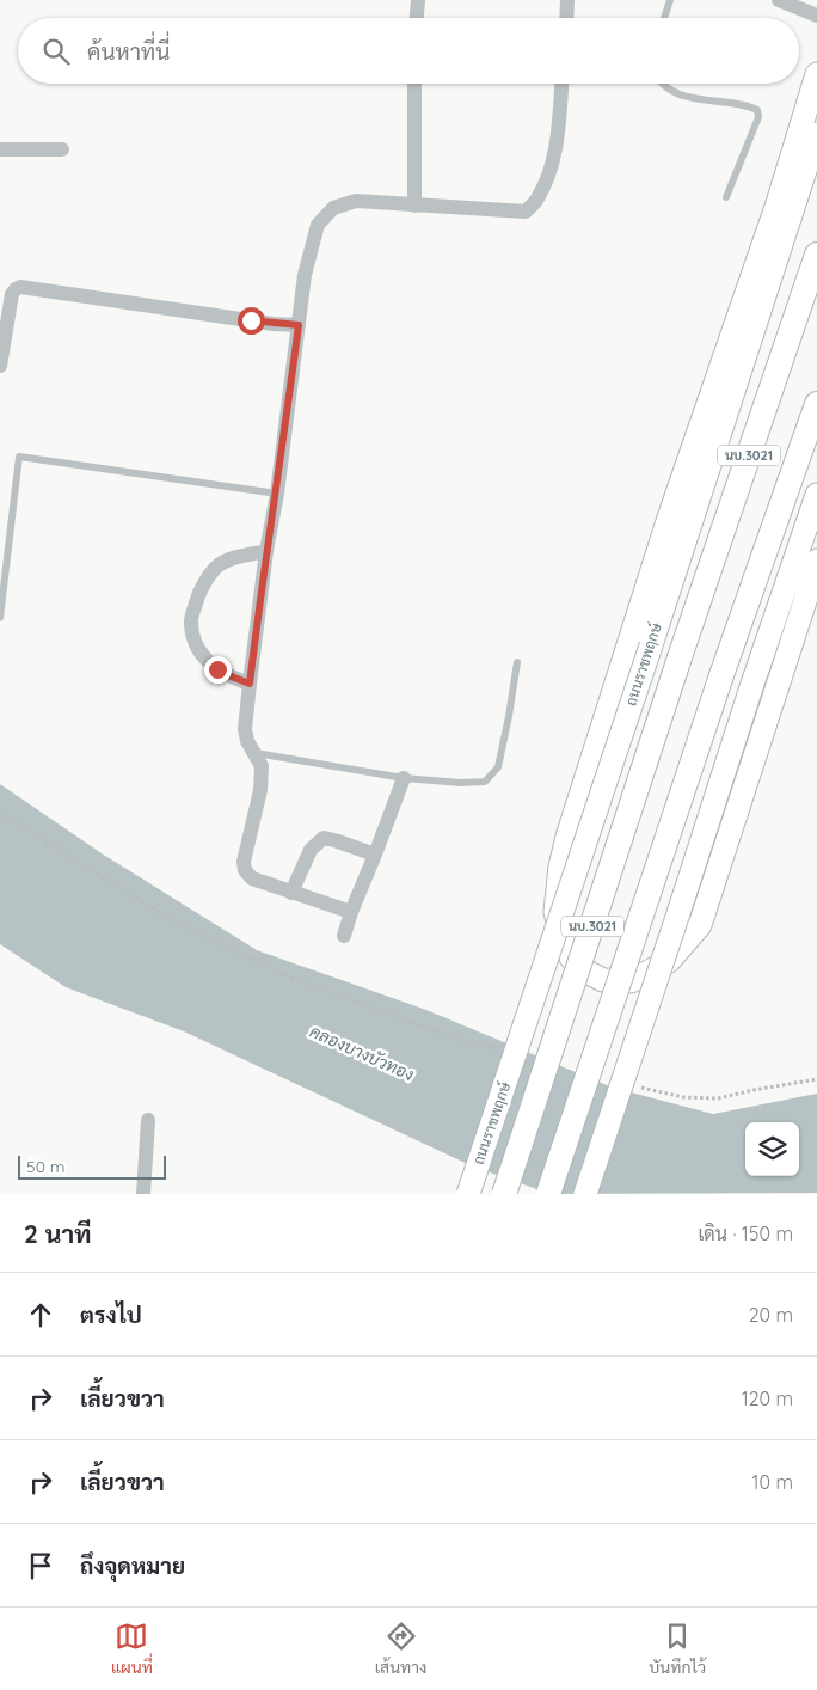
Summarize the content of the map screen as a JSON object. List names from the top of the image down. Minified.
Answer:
{"streets":{"main road":["นบ.3021","ถนนราชพฤกษ์"]},"water":["คลองบางบัวทอง"],"scale_bar":"50 m","page":{"search":"ค้นหาที่นี่","scale":"50 m","heading":["2 นาที","เดิน · 150 m"],"list":[["ตรงไป","20 m"],["เลี้ยวขวา","120 m"],["เลี้ยวขวา","10 m"],"ถึงจุดหมาย"],"nav":["แผนที่","เส้นทาง","บันทึกไว้"]}}
